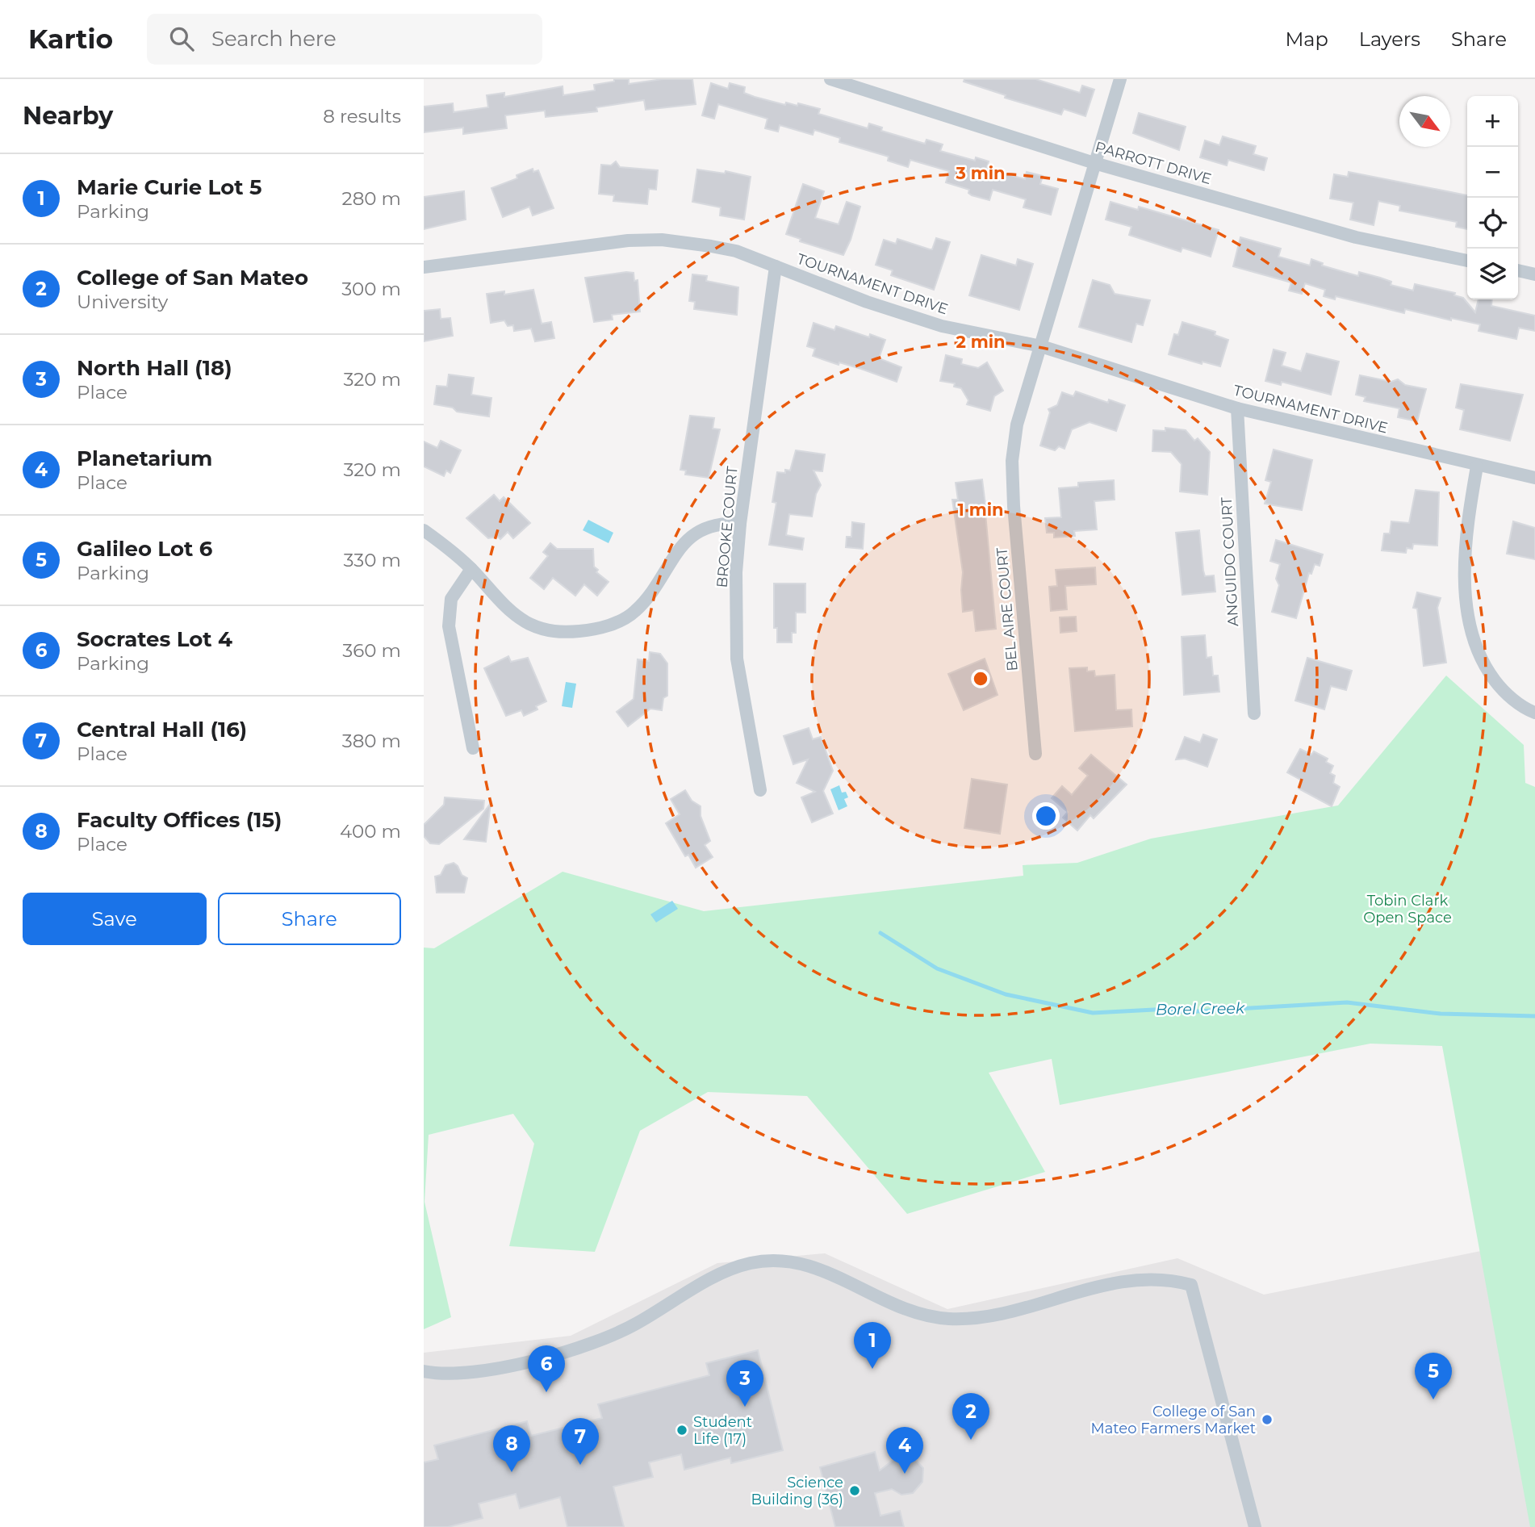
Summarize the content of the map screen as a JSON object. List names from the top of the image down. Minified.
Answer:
{"streets":{"street":["PARROTT DRIVE","TOURNAMENT DRIVE","BROOKE COURT","ANGUIDO COURT","BEL AIRE COURT"]},"crossings":[["PARROTT DRIVE","BEL AIRE COURT"],["TOURNAMENT DRIVE","BROOKE COURT"],["TOURNAMENT DRIVE","ANGUIDO COURT"],["TOURNAMENT DRIVE","BEL AIRE COURT"]],"water":["Borel Creek"],"parks":["Tobin Clark Open Space"],"places":["College of San Mateo Farmers Market","Student Life (17)","Science Building (36)"],"north":"bottom right","page":{"header":"Kartio","search":"Search here","nav":["Map","Layers","Share"],"heading":["Nearby","8 results"],"map_buttons":["+","−"],"list":[{"mark":"1","name":"Marie Curie Lot 5","note":"Parking","value":"280 m"},{"mark":"2","name":"College of San Mateo","note":"University","value":"300 m"},{"mark":"3","name":"North Hall (18)","note":"Place","value":"320 m"},{"mark":"4","name":"Planetarium","note":"Place","value":"320 m"},{"mark":"5","name":"Galileo Lot 6","note":"Parking","value":"330 m"},{"mark":"6","name":"Socrates Lot 4","note":"Parking","value":"360 m"},{"mark":"7","name":"Central Hall (16)","note":"Place","value":"380 m"},{"mark":"8","name":"Faculty Offices (15)","note":"Place","value":"400 m"}],"buttons":["Save","Share"],"pins":["1","6","5","3","2","7","8","4"]},"rings":["3 min","2 min","1 min"]}
